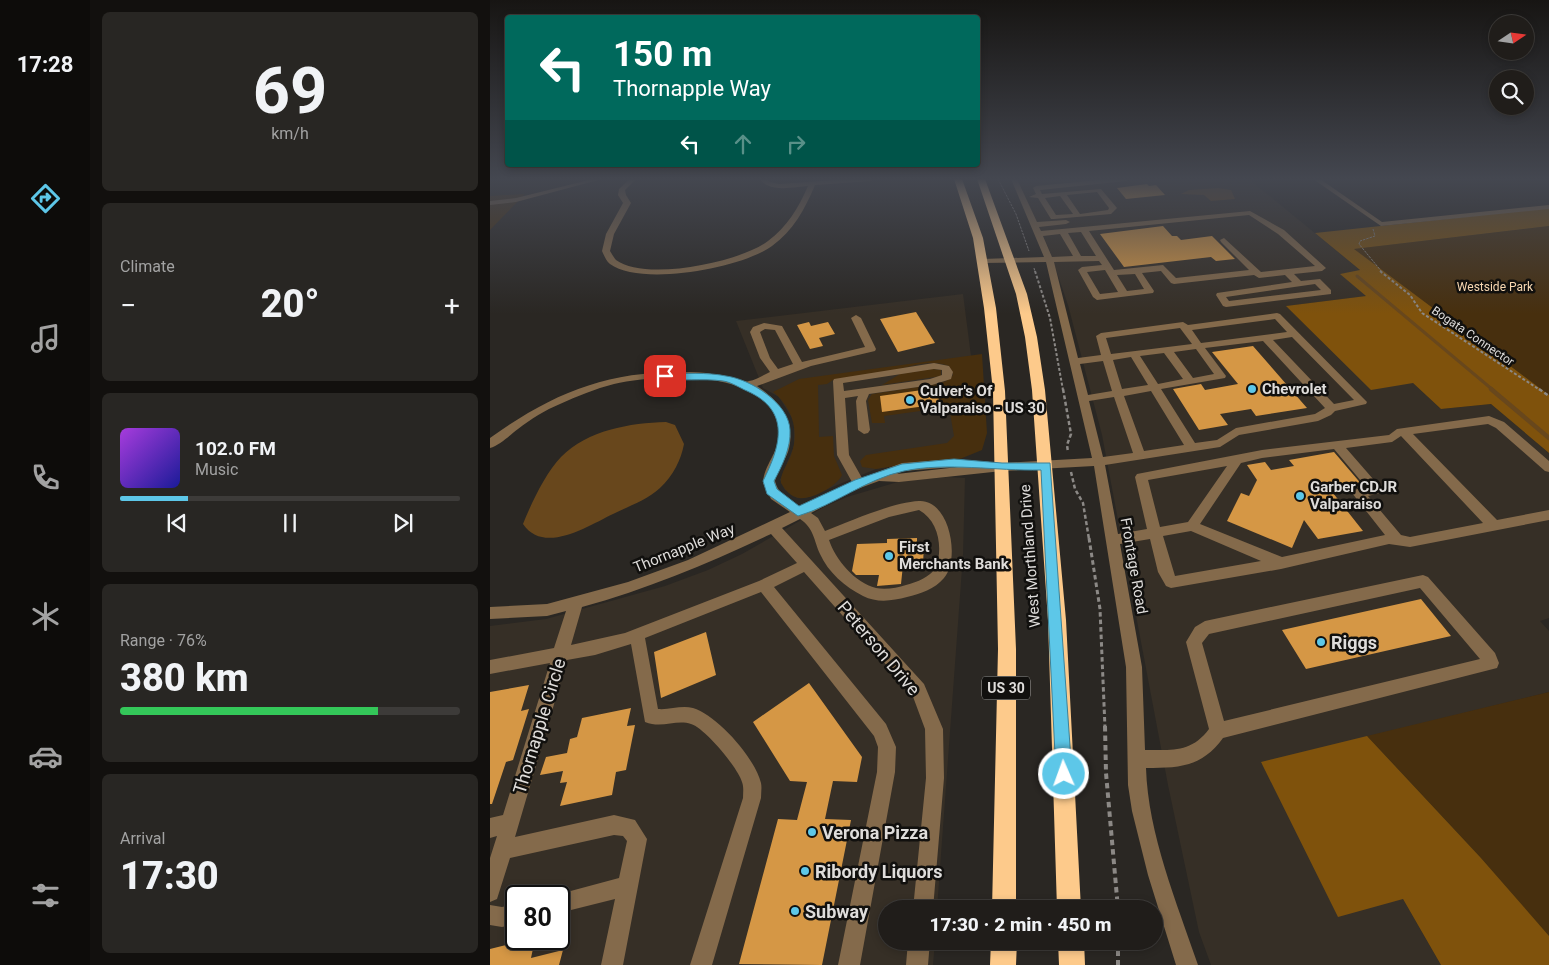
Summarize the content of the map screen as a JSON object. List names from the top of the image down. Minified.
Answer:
{"streets":{"highway":["West Morthland Drive","US 30"],"street":["Thornapple Way","Frontage Road","Peterson Drive","Thornapple Circle"],"path":["Bogata Connector"]},"crossings":[["Thornapple Way","West Morthland Drive"],["Thornapple Way","Frontage Road"],["Thornapple Way","Peterson Drive"],["Thornapple Way","Thornapple Circle"]],"parks":["Westside Park"],"places":["Chevrolet","Culver's Of Valparaiso - US 30","Garber CDJR Valparaiso","First Merchants Bank","Riggs","Verona Pizza","Ribordy Liquors","Subway"],"north":"right","page":{"tabs":"17:28","tile":[["69","km/h"],"Climate",["Range · 76%","380 km"],["Arrival","17:30"]],"turn":["150 m","Thornapple Way"],"heat":["−","20°","+"],"song":["102.0 FM","Music"],"limit":"80","trip":"17:30 · 2 min · 450 m"}}
